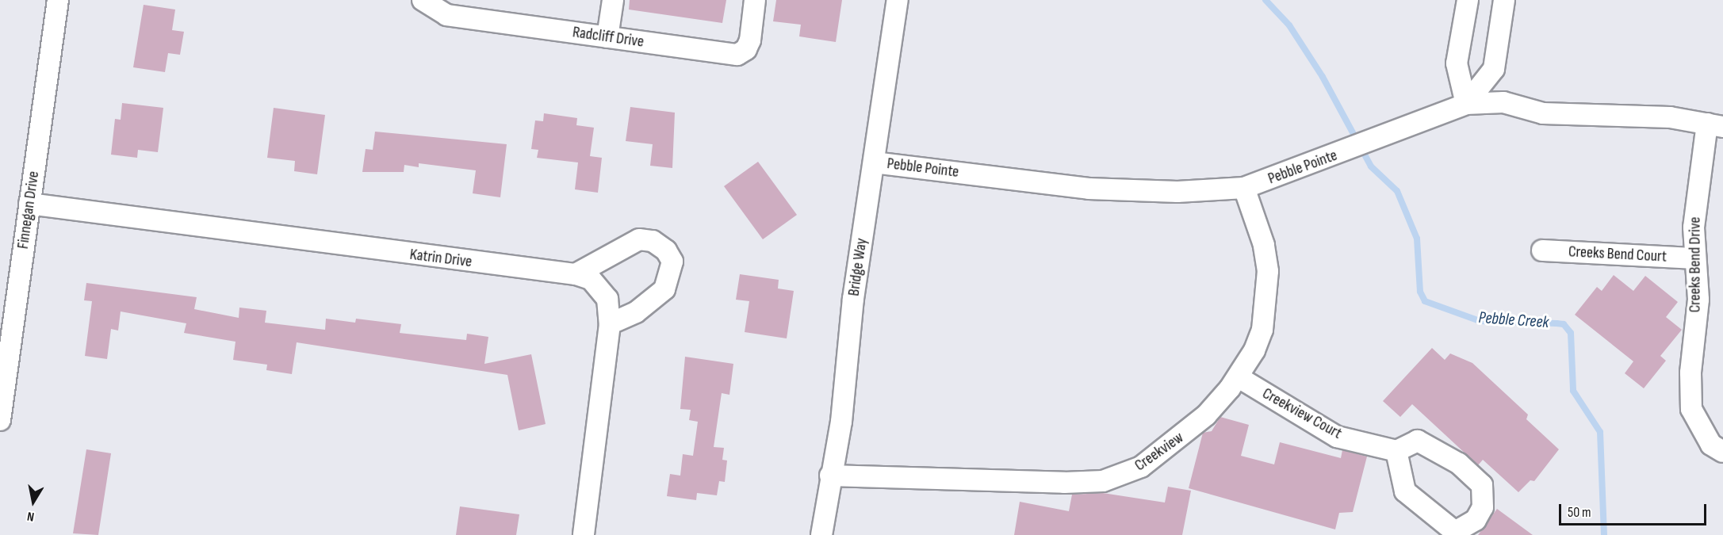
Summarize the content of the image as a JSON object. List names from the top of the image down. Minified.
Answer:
{"streets":{"street":["Radcliff Drive","Pebble Pointe","Finnegan Drive","Creeks Bend Court","Katrin Drive","Creeks Bend Drive","Bridge Way","Creekview Court","Creekview"]},"crossings":[["Pebble Pointe","Creeks Bend Drive"],["Pebble Pointe","Bridge Way"],["Pebble Pointe","Creekview"],["Finnegan Drive","Katrin Drive"],["Creeks Bend Court","Creeks Bend Drive"],["Bridge Way","Creekview"],["Creekview Court","Creekview"]],"water":["Pebble Creek"],"scale_bar":"50 m","north":"bottom"}
